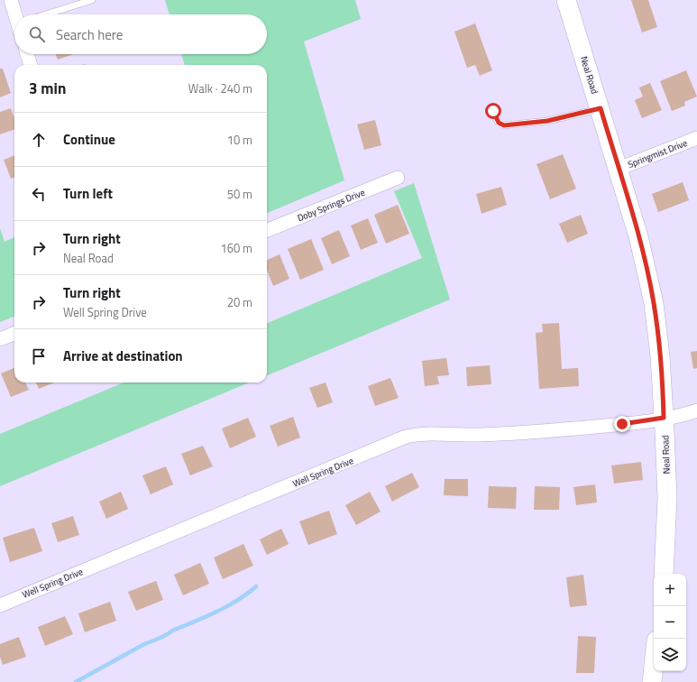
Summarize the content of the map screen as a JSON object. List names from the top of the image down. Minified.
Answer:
{"streets":{"street":["Neal Road","Springmist Drive","Doby Springs Drive","Well Spring Drive"]},"crossings":[["Neal Road","Springmist Drive"],["Neal Road","Well Spring Drive"]],"page":{"search":"Search here","heading":["3 min","Walk · 240 m"],"list":[["Continue","10 m"],["Turn left","50 m"],["Turn right","Neal Road","160 m"],["Turn right","Well Spring Drive","20 m"],"Arrive at destination"],"map_buttons":["+","−"]}}
